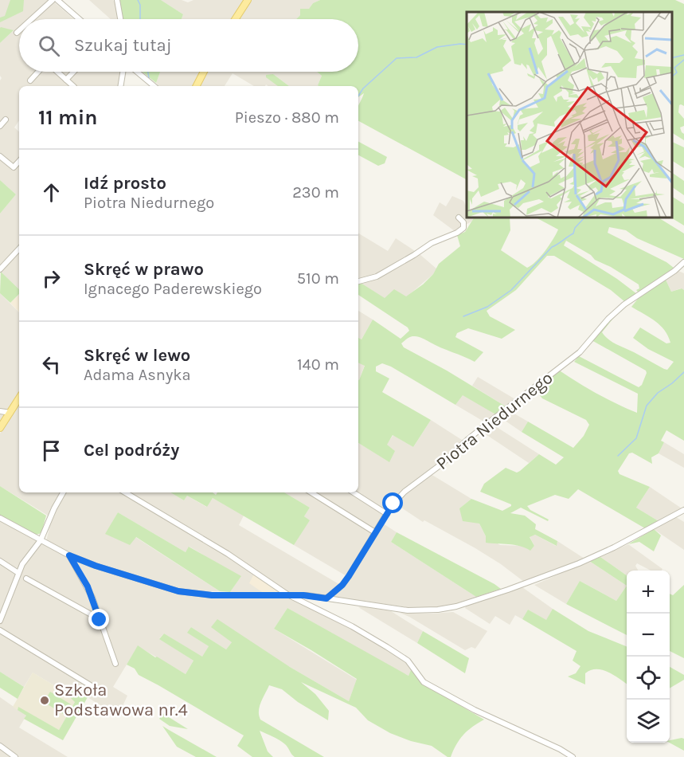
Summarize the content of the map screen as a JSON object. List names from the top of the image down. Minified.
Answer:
{"streets":{"street":["Piotra Niedurnego"]},"places":["Szkoła Podstawowa nr.4"],"page":{"search":"Szukaj tutaj","heading":["11 min","Pieszo · 880 m"],"list":[["Idź prosto","Piotra Niedurnego","230 m"],["Skręć w prawo","Ignacego Paderewskiego","510 m"],["Skręć w lewo","Adama Asnyka","140 m"],"Cel podróży"],"map_buttons":["+","−"]}}
